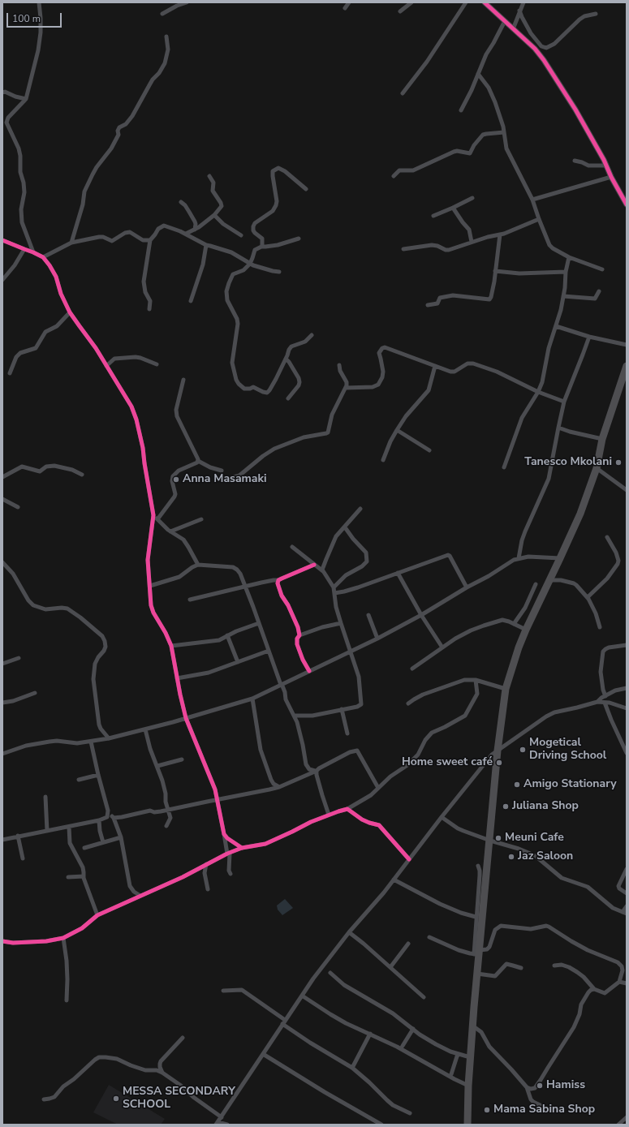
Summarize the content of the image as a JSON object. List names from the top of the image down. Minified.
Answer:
{"places":["Tanesco Mkolani","Anna Masamaki","Mogetical Driving School","Home sweet café","Amigo Stationary","Juliana Shop","Meuni Cafe","Jaz Saloon","Hamiss","MESSA SECONDARY SCHOOL","Mama Sabina Shop"],"scale_bar":"100 m"}
